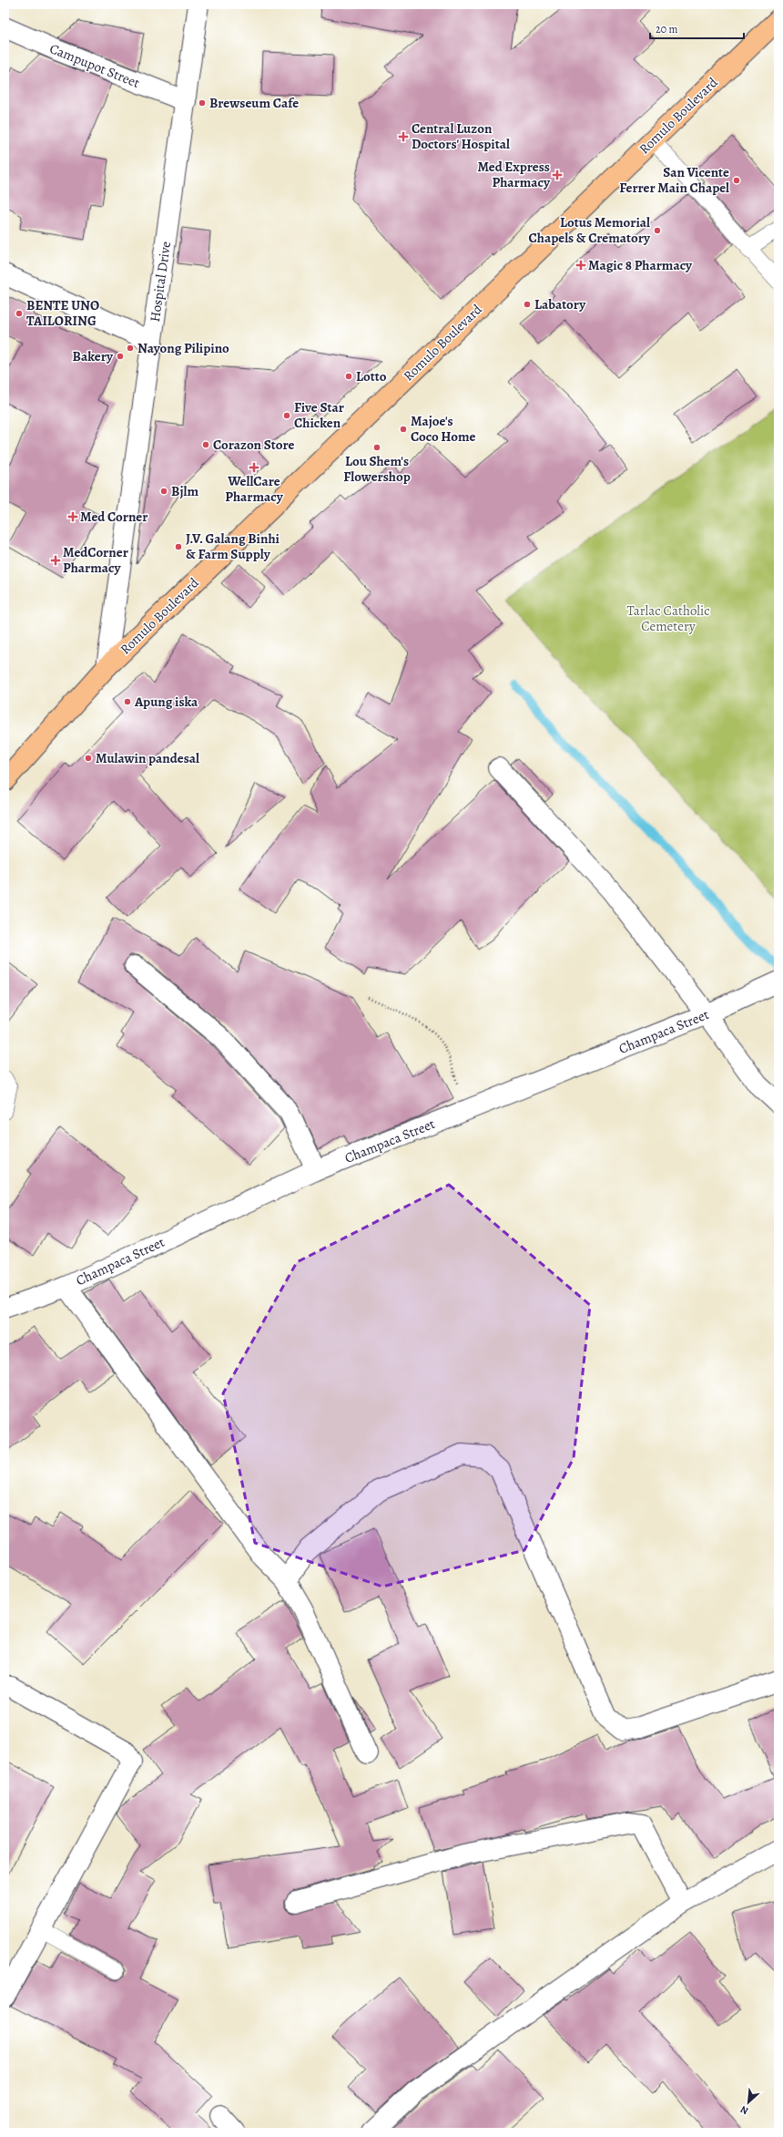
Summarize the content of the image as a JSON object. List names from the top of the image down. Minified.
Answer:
{"streets":{"highway":["Romulo Boulevard"],"street":["Campupot Street","Hospital Drive","Champaca Street"]},"crossings":[["Campupot Street","Hospital Drive"],["Romulo Boulevard","Hospital Drive"]],"parks":["Tarlac Catholic Cemetery"],"places":{"other":["Brewseum Cafe","San Vicente Ferrer Main Chapel","Lotus Memorial Chapels & Crematory","Labatory","BENTE UNO TAILORING","Nayong Pilipino","Bakery","Lotto","Five Star Chicken","Majoe's Coco Home","Corazon Store","Lou Shem's Flowershop","Bjlm","J.V. Galang Binhi & Farm Supply","Apung iska","Mulawin pandesal"],"health":["Central Luzon Doctors' Hospital","Med Express Pharmacy","Magic 8 Pharmacy","WellCare Pharmacy","Med Corner","MedCorner Pharmacy"]},"scale_bar":"20 m","north":"bottom left"}
